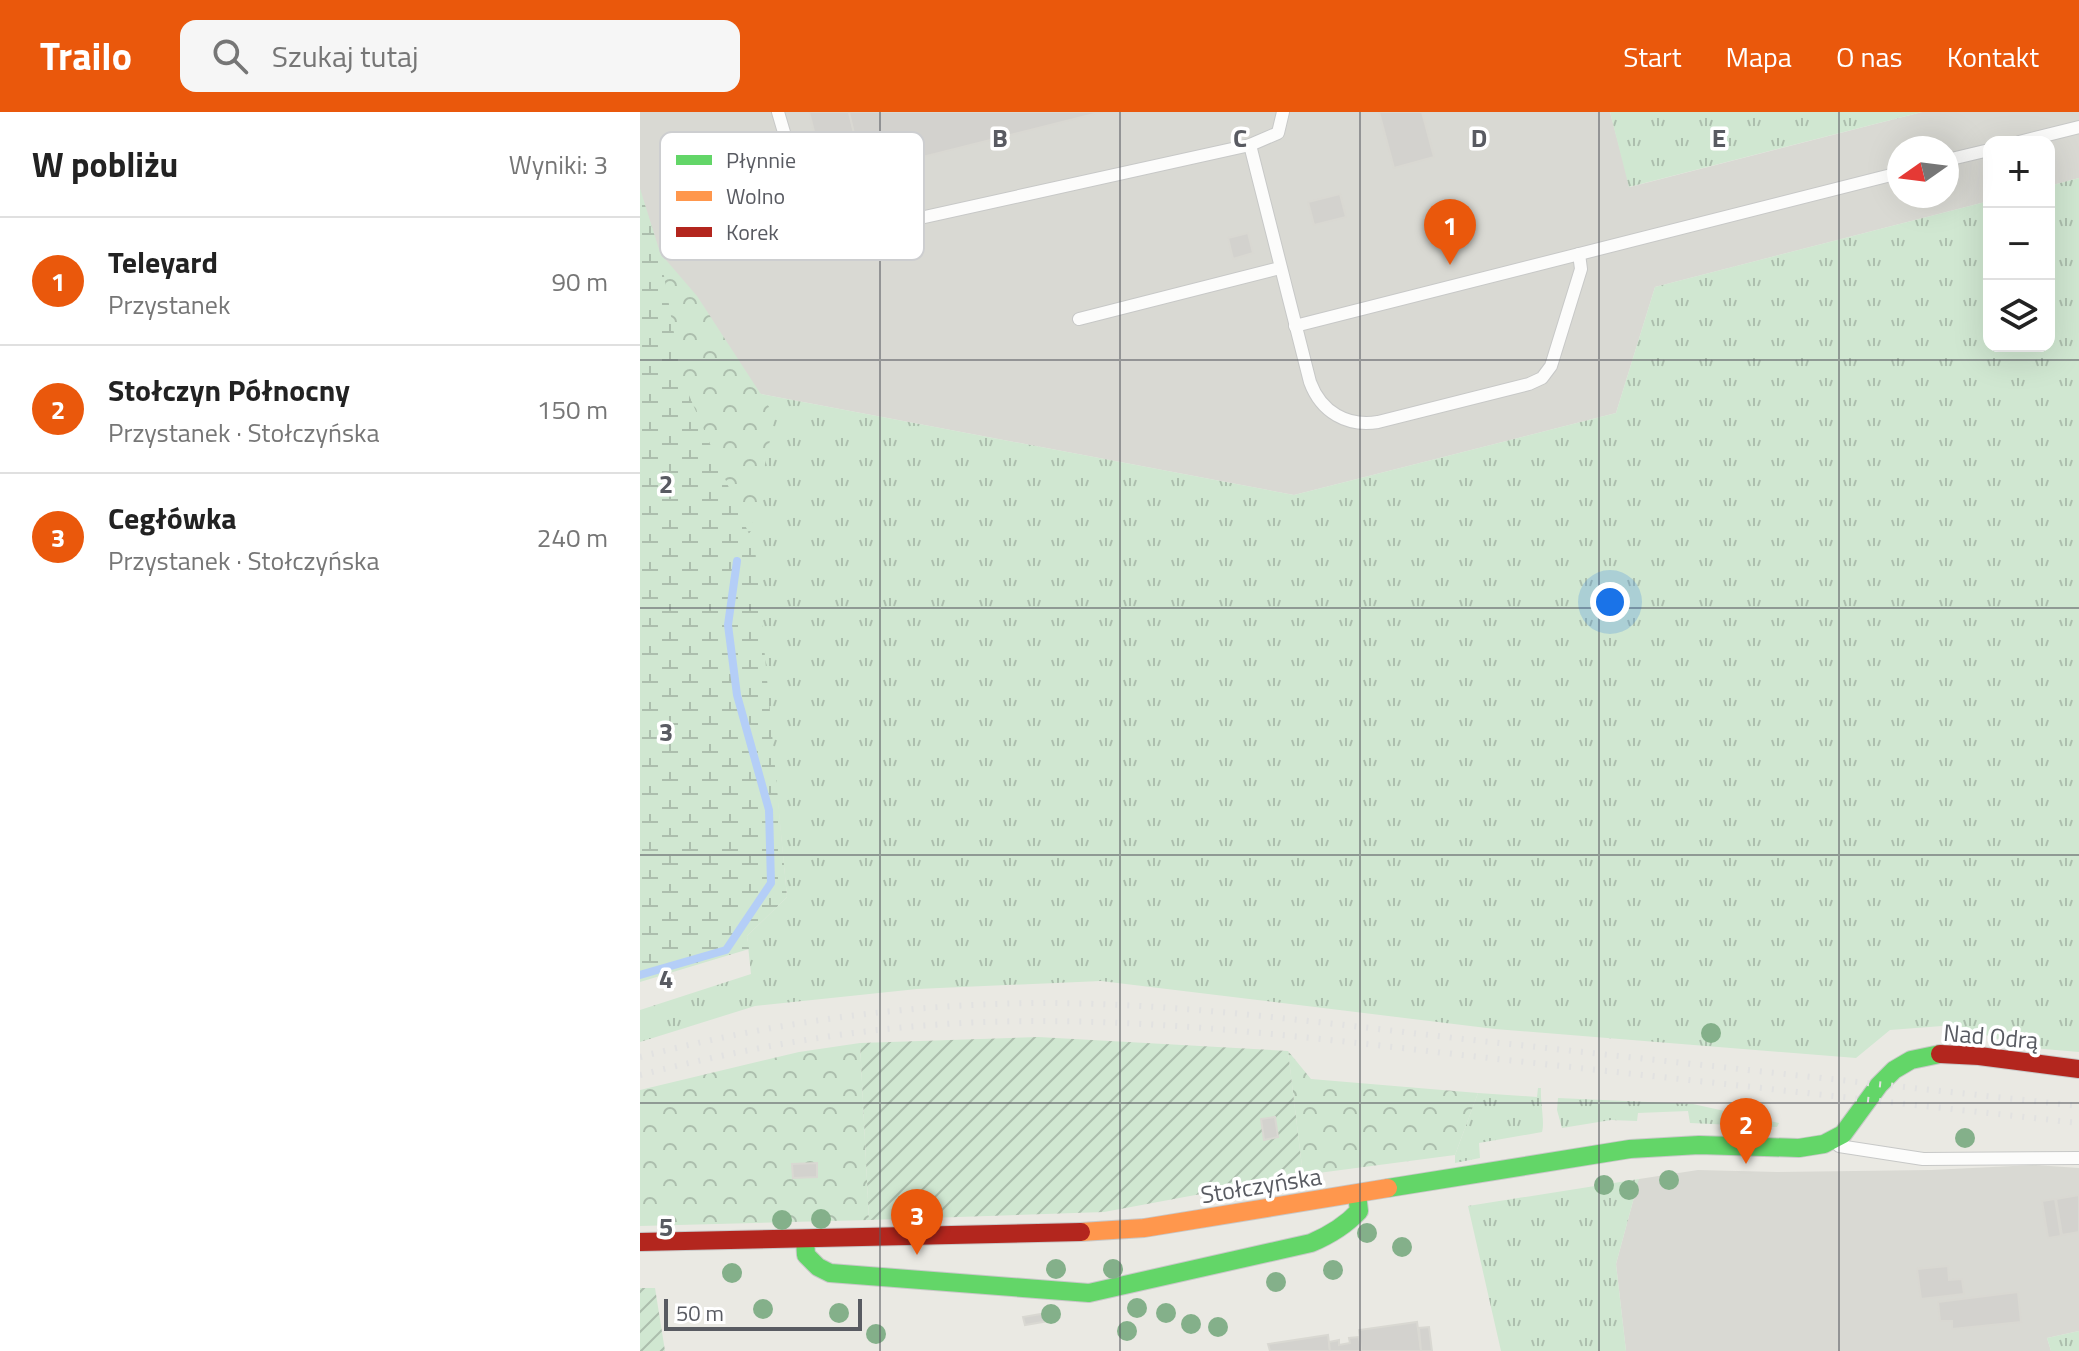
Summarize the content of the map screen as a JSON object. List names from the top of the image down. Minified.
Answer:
{"streets":{"street":["Nad Odrą","Stołczyńska"]},"crossings":[["Nad Odrą","Stołczyńska"]],"legend":["Płynnie","Wolno","Korek"],"scale_bar":"50 m","north":"left","page":{"header":"Trailo","search":"Szukaj tutaj","nav":["Start","Mapa","O nas","Kontakt"],"heading":["W pobliżu","Wyniki: 3"],"map_buttons":["+","−"],"pins":["1","2","3"],"list":[{"mark":"1","name":"Teleyard","note":"Przystanek","value":"90 m"},{"mark":"2","name":"Stołczyn Północny","note":"Przystanek · Stołczyńska","value":"150 m"},{"mark":"3","name":"Cegłówka","note":"Przystanek · Stołczyńska","value":"240 m"}],"scale":"50 m"},"grid":{"columns":["B","C","D","E"],"rows":["2","3","4","5"]}}
